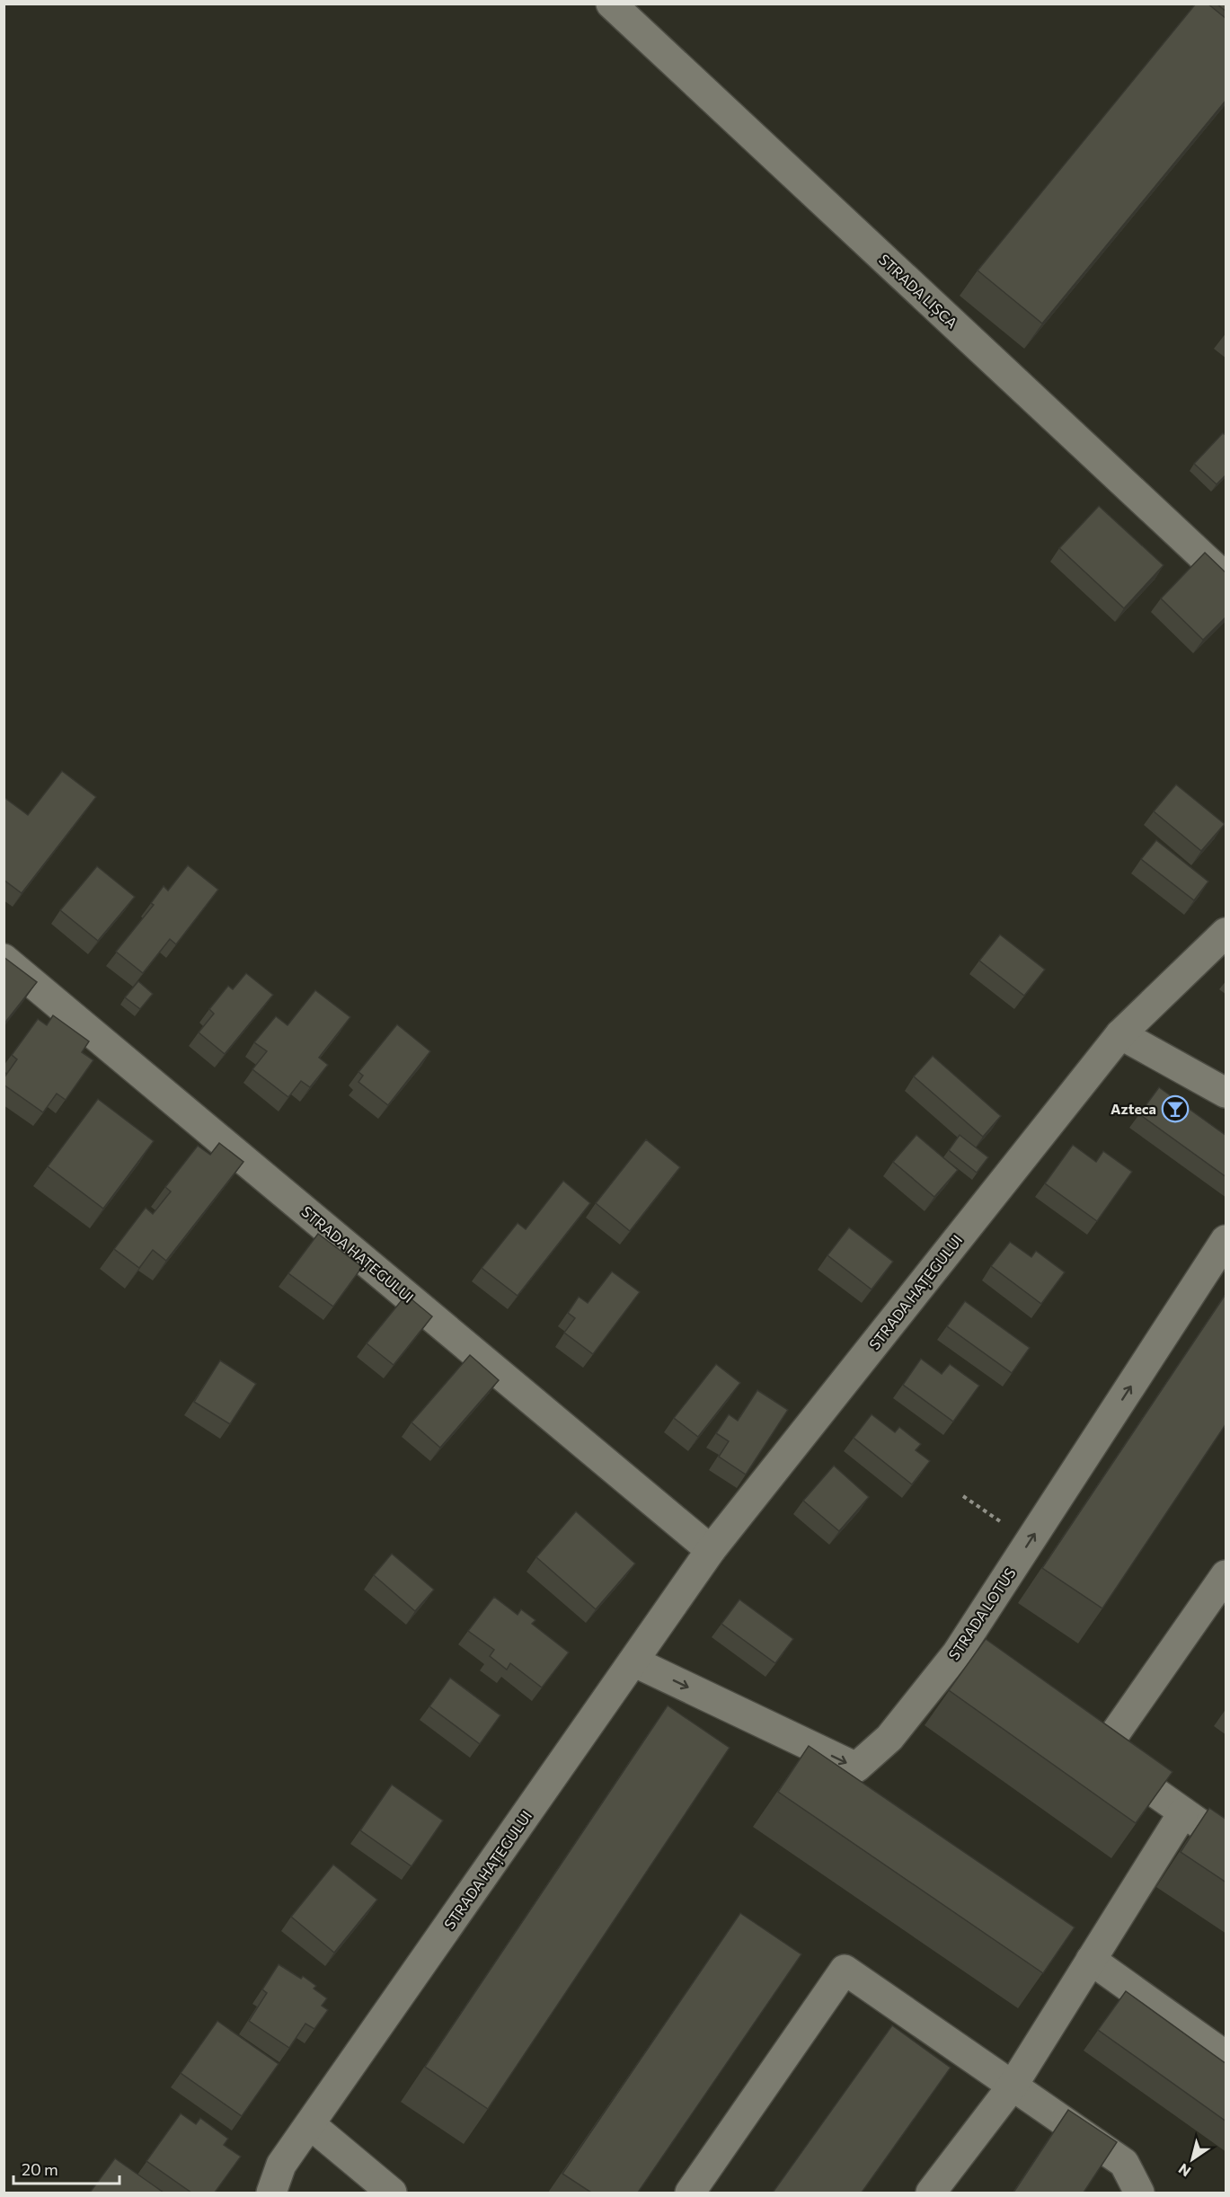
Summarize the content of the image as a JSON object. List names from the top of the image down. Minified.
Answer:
{"streets":{"street":["STRADA LIȘCA","STRADA HAȚEGULUI","STRADA LOTUS"]},"crossings":[["STRADA HAȚEGULUI","STRADA LOTUS"]],"places":{"bar":["Azteca"]},"scale_bar":"20 m","north":"bottom left"}
